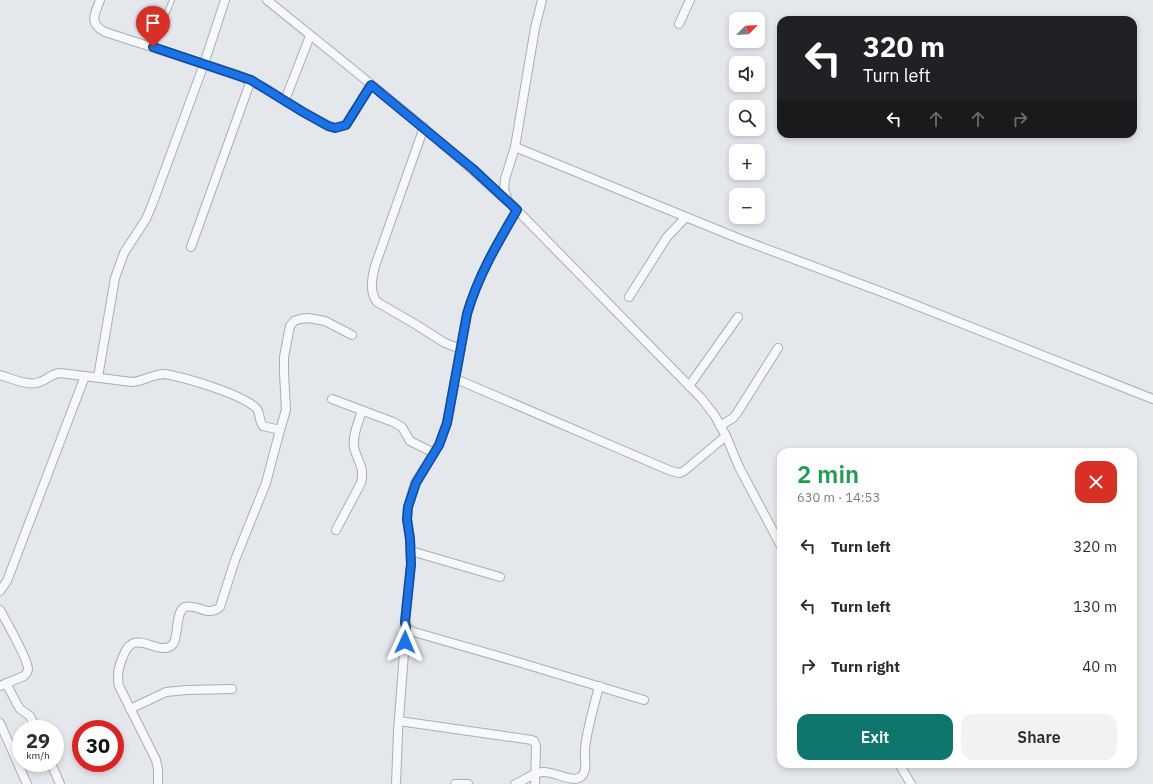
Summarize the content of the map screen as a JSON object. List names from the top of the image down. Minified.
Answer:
{"north":"top right","page":{"map_buttons":["+","−"],"turn":["320 m","Turn left"],"heading":["2 min","630 m · 14:53"],"list":[{"name":"Turn left","value":"320 m"},{"name":"Turn left","value":"130 m"},{"name":"Turn right","value":"40 m"}],"buttons":["Exit","Share"],"speed":"29 km/h","limit":"30"}}
